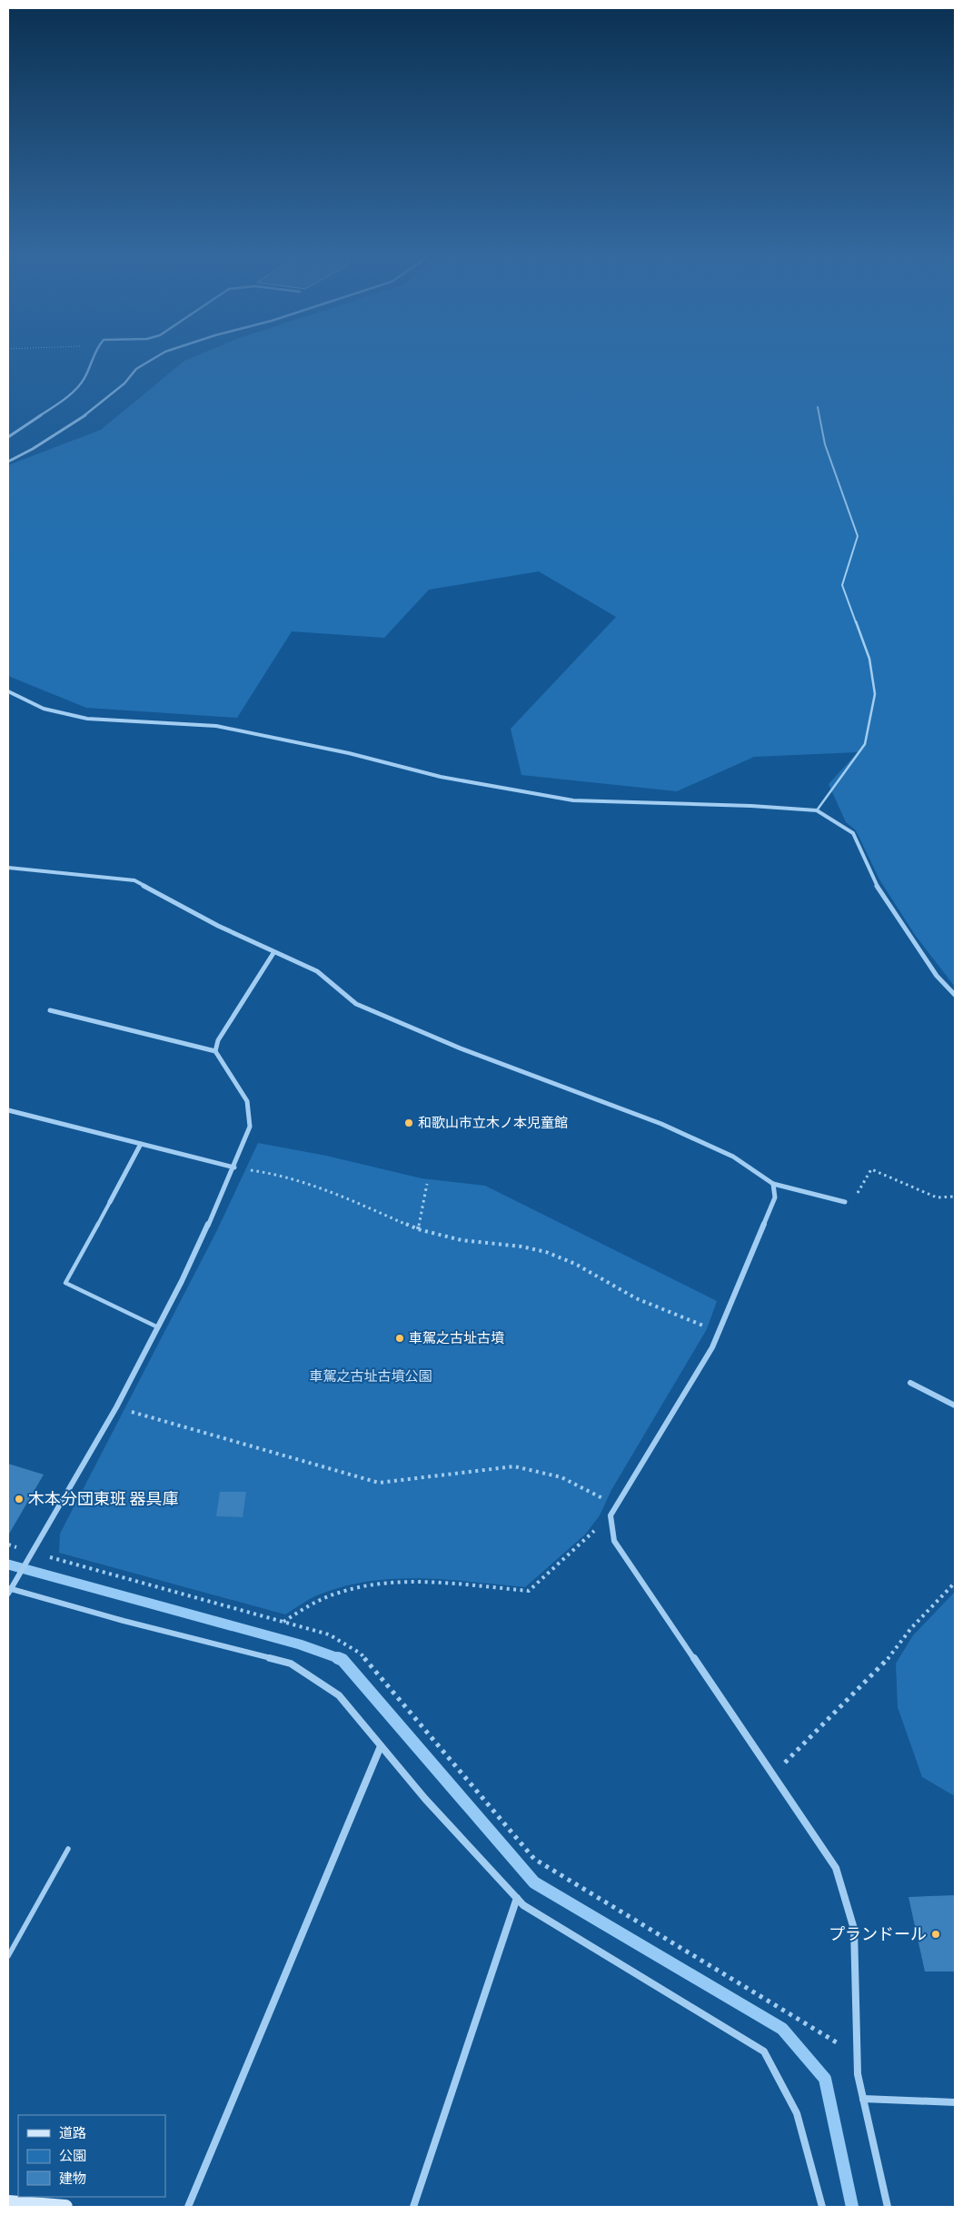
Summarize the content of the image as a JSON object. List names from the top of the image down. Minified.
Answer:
{"parks":["車駕之古址古墳公園"],"places":["和歌山市立木ノ本児童館","車駕之古址古墳","木本分団東班 器具庫","プランドール"],"legend":["道路","公園","建物"]}
